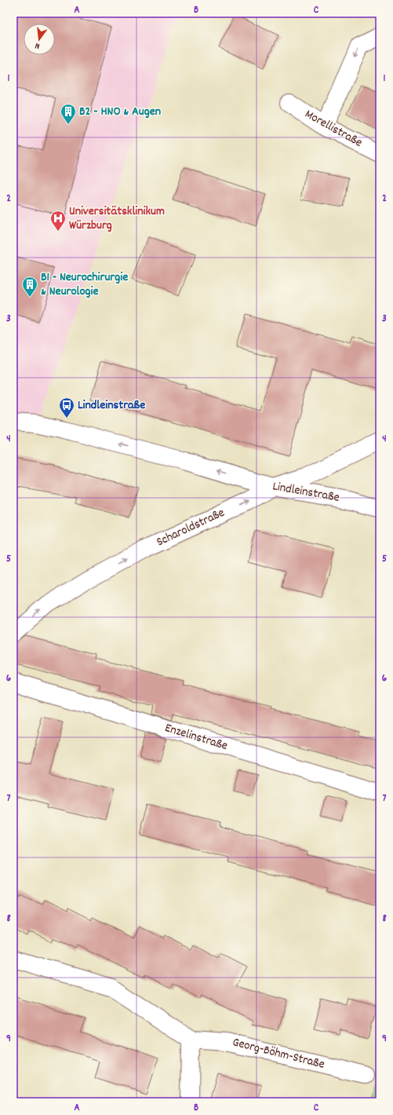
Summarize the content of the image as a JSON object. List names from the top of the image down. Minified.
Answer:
{"streets":{"street":["Morellistraße","Lindleinstraße","Scharoldstraße","Enzelinstraße","Georg-Böhm-Straße"]},"crossings":[["Lindleinstraße","Scharoldstraße"]],"one_way":["Lindleinstraße","Scharoldstraße"],"places":{"building":["B2 - HNO & Augen","B1 - Neurochirurgie & Neurologie"],"hospital":["Universitätsklinikum Würzburg"],"bus stop":["Lindleinstraße"]},"north":"bottom","grid":{"columns":["A","B","C"],"rows":["1","2","3","4","5","6","7","8","9"]}}
